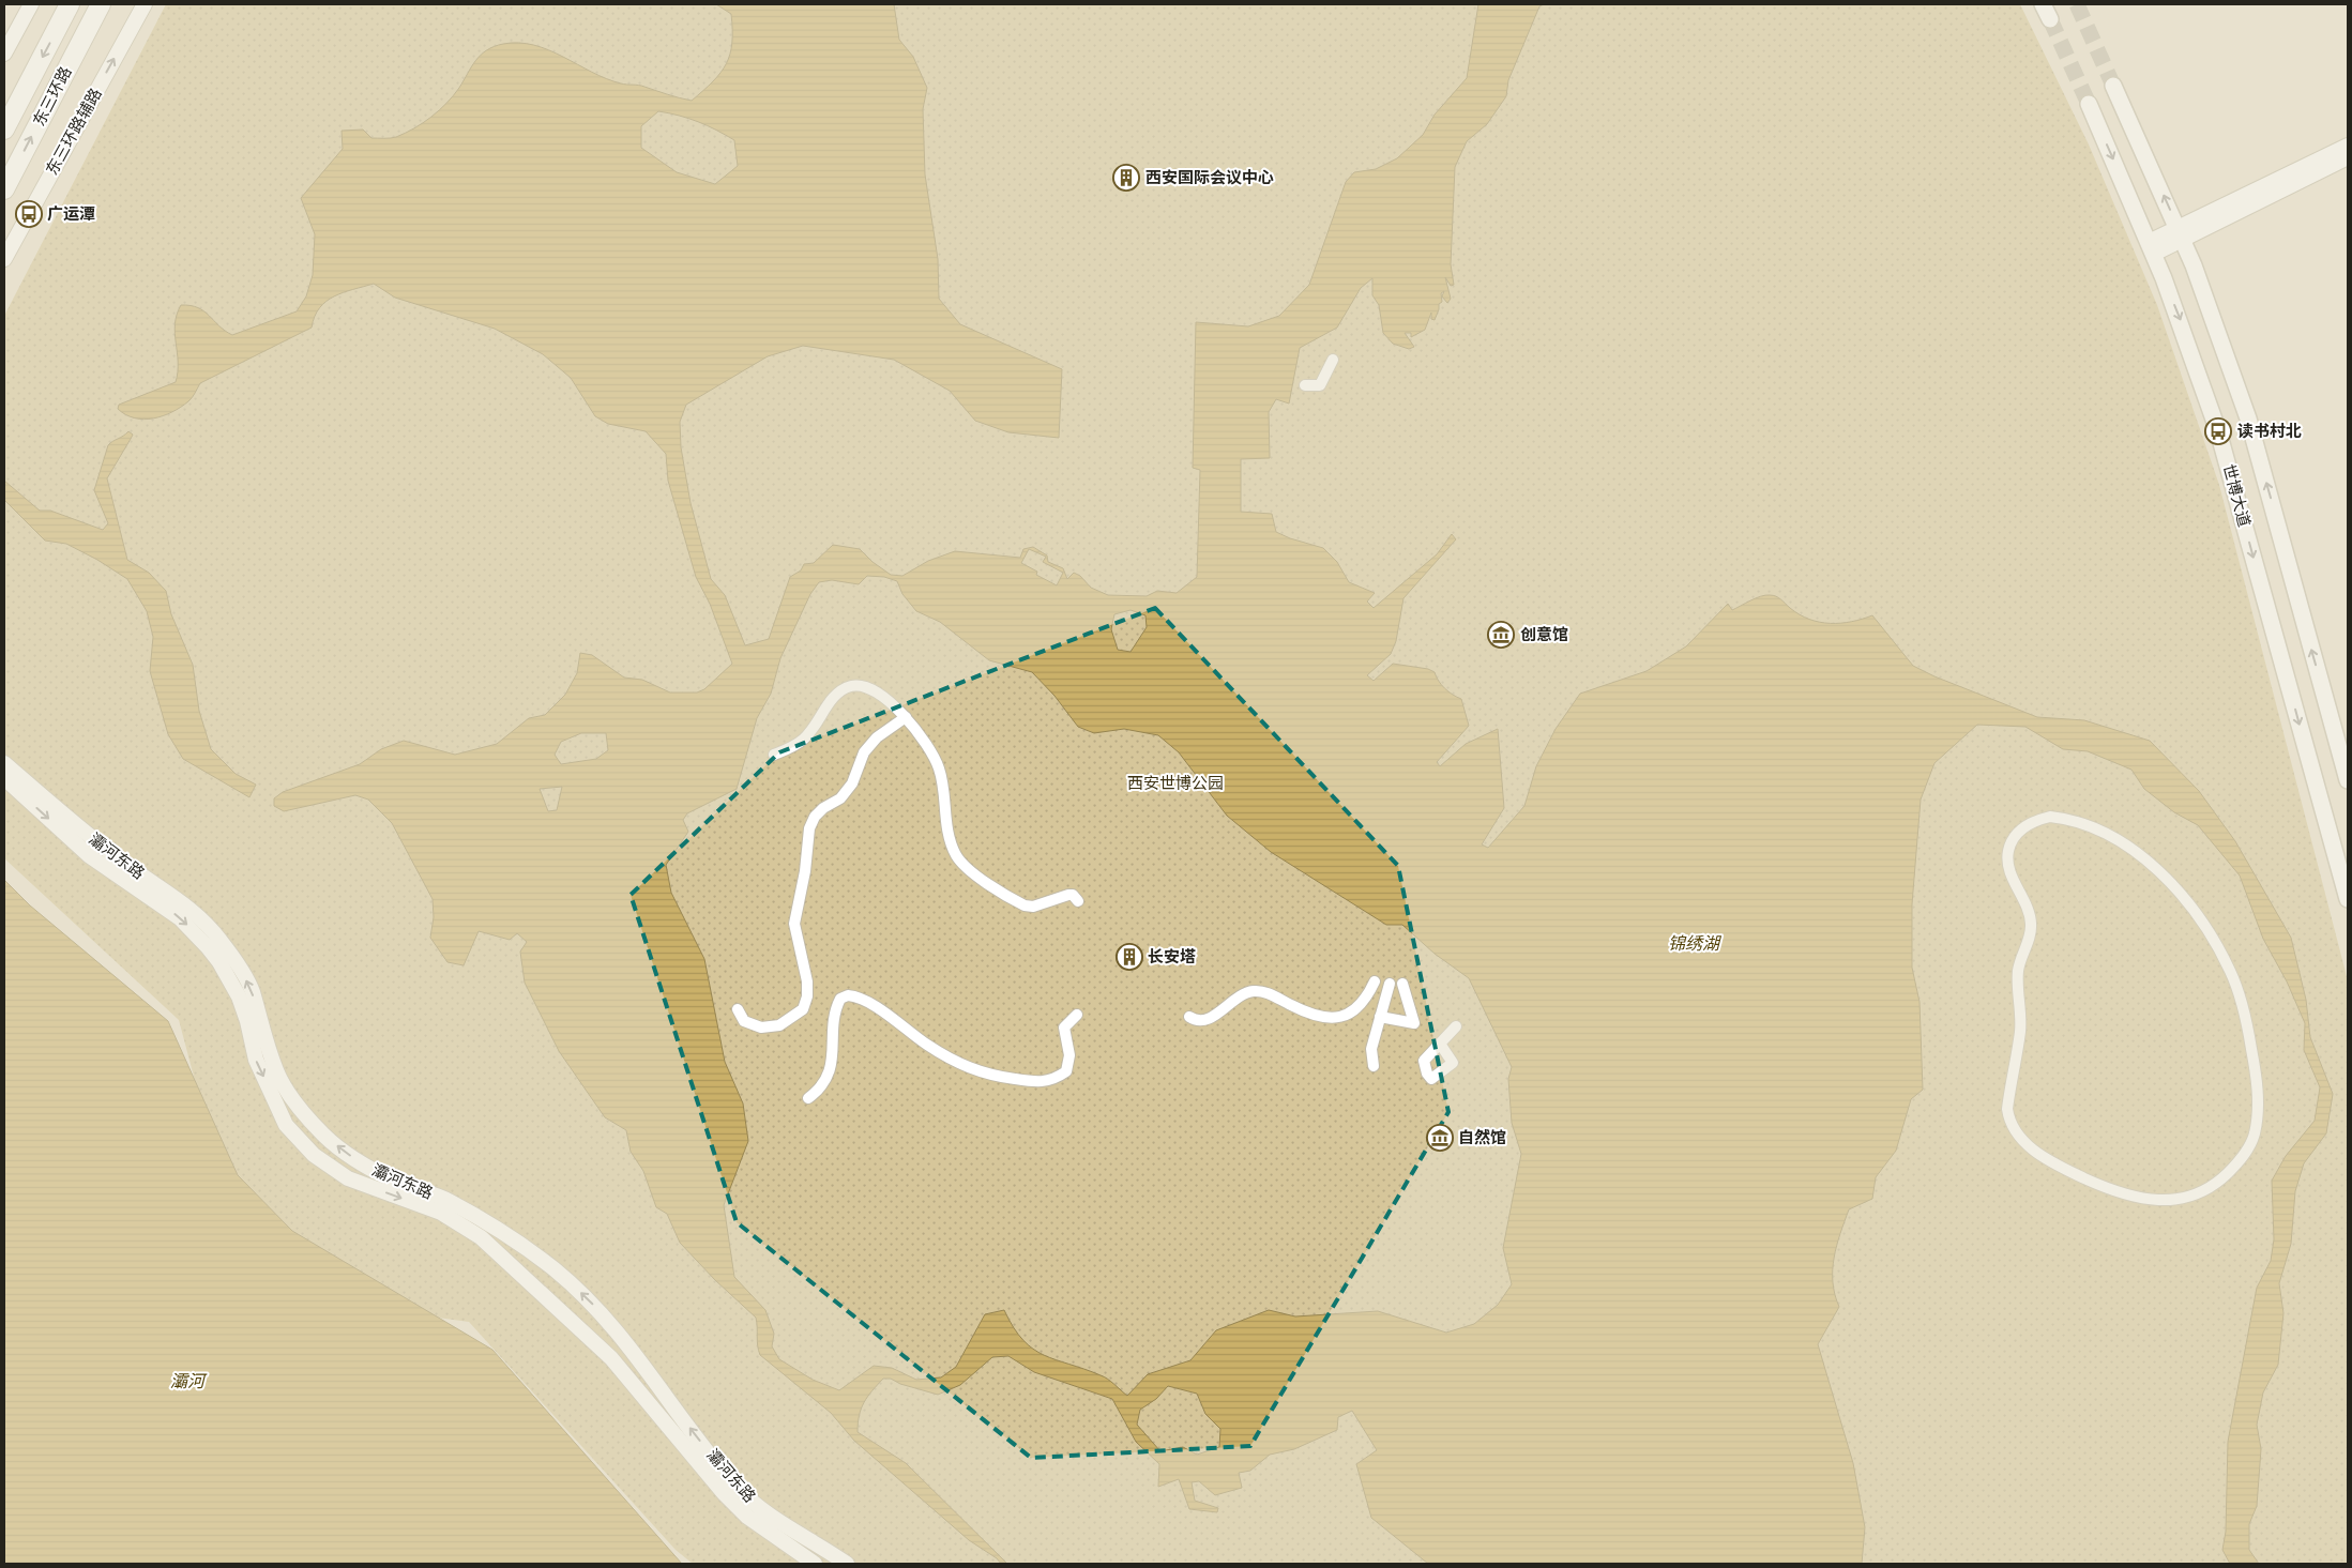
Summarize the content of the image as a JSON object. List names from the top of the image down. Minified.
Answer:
{"streets":{"highway":["东三环路"],"main road":["世博大道"],"street":["东三环路辅路","灞河东路"]},"one_way":["东三环路辅路"],"water":["锦绣湖","灞河"],"parks":["西安世博公园"],"places":{"building":["西安国际会议中心","长安塔"],"bus stop":["广运潭","读书村北"],"museum":["创意馆","自然馆"]}}
